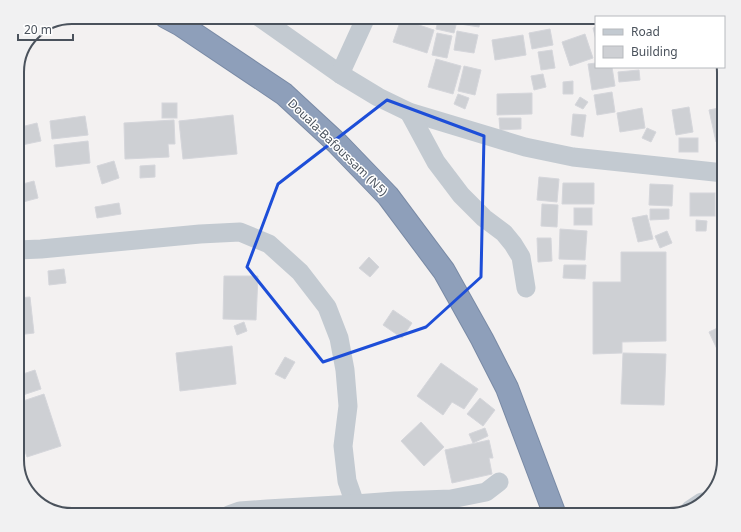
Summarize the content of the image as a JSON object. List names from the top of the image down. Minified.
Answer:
{"streets":{"highway":["Douala-Bafoussam (N5)"]},"legend":["Road","Building"],"scale_bar":"20 m"}
